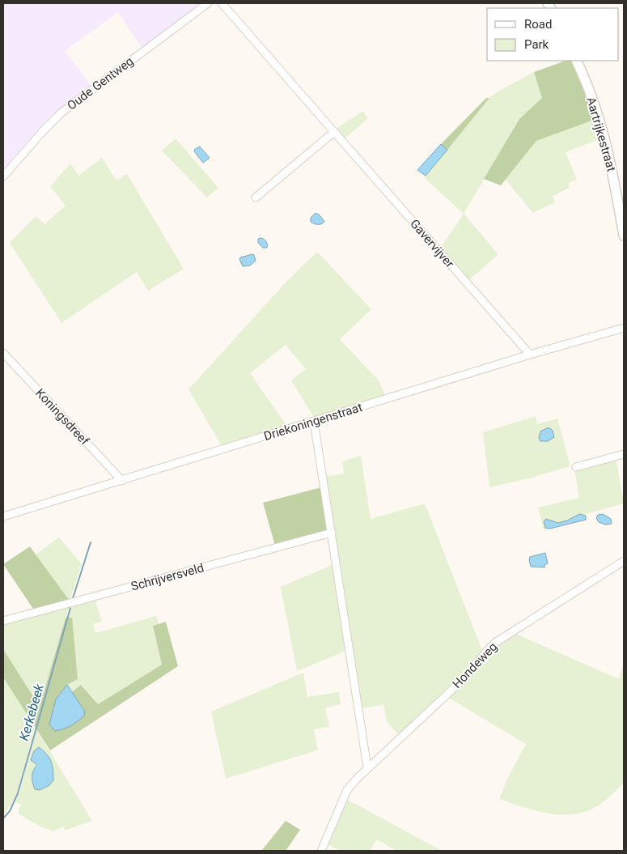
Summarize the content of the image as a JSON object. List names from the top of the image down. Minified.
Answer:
{"streets":{"street":["Oude Gentweg","Aartrijkestraat","Gavervijver","Koningsdreef","Driekoningenstraat","Schrijversveld","Hondeweg"]},"crossings":[["Gavervijver","Driekoningenstraat"],["Koningsdreef","Driekoningenstraat"]],"water":["Kerkebeek"],"legend":["Road","Park"]}
